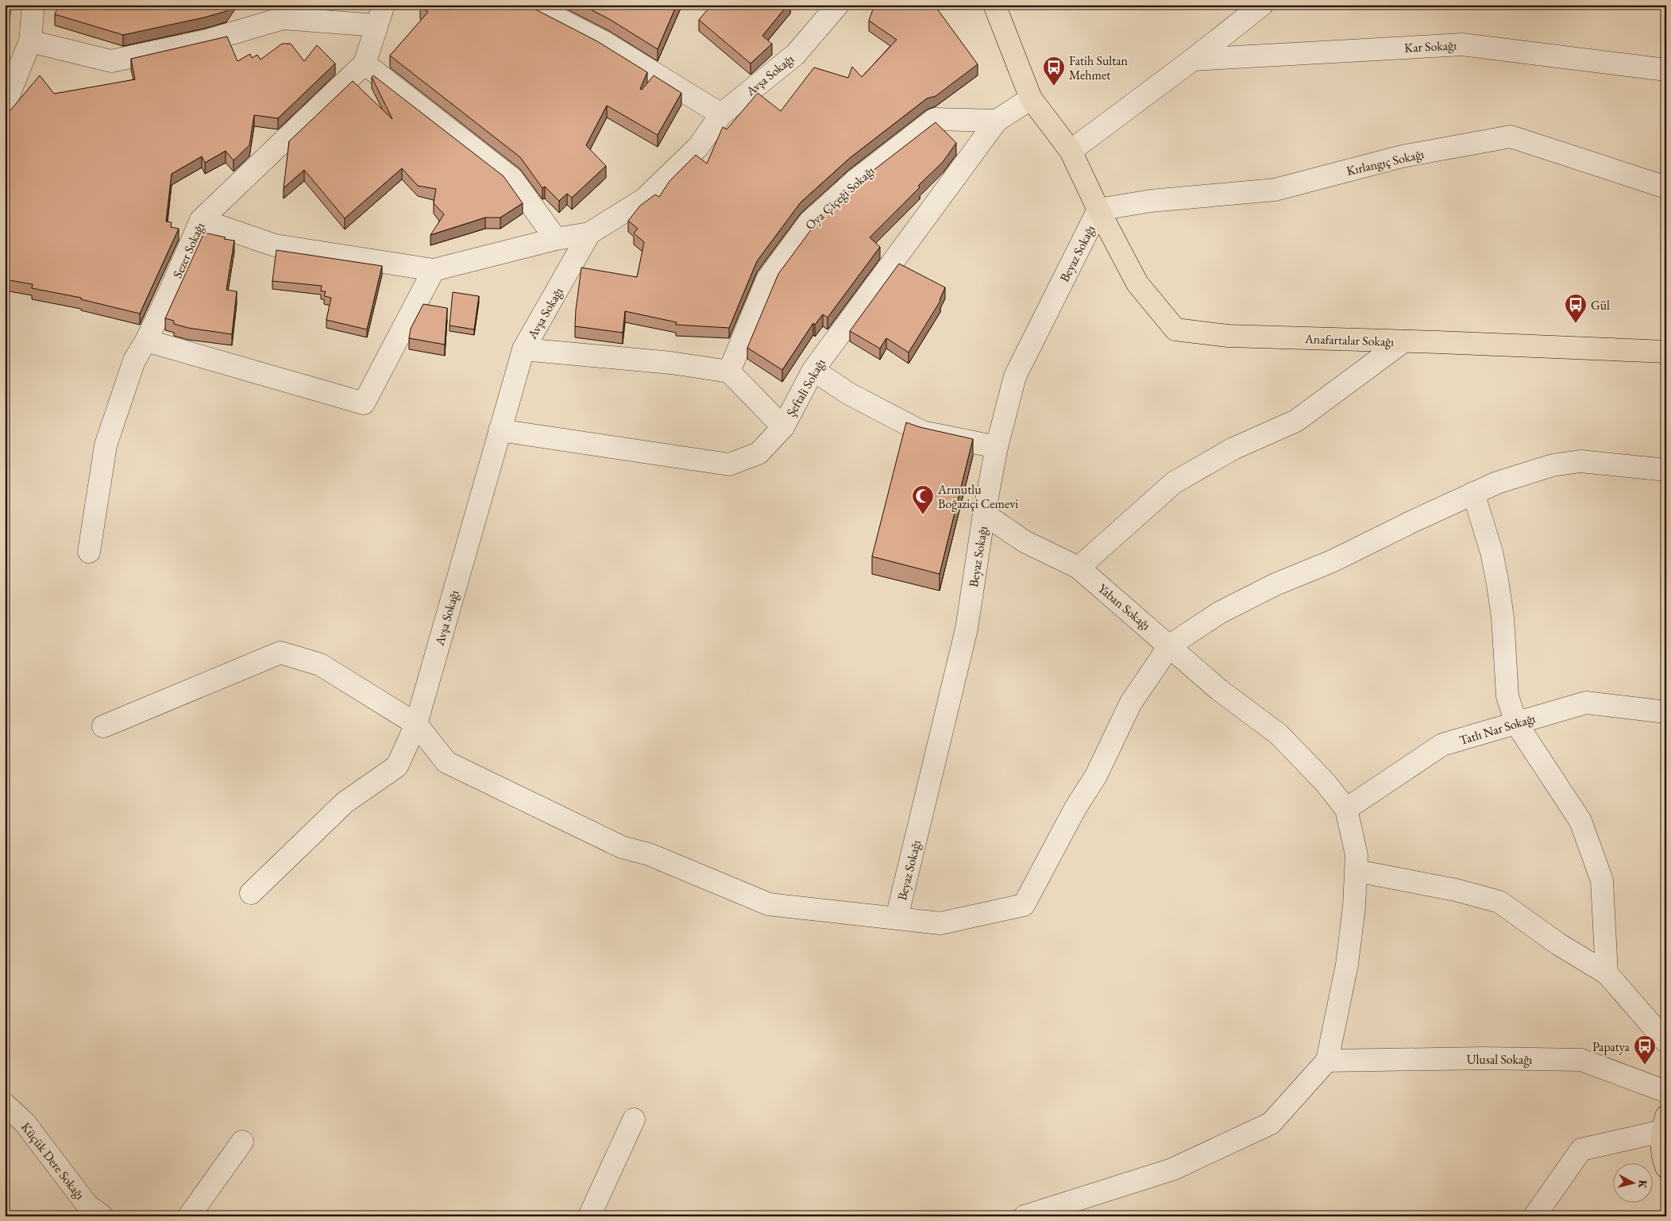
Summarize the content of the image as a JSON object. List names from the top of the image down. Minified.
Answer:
{"streets":{"main road":["Anafartalar Sokağı"],"street":["Kar Sokağı","Avşa Sokağı","Kırlangıç Sokağı","Oya Çiçeği Sokağı","Sezer Sokağı","Beyaz Sokağı","Şeftali Sokağı","Yaban Sokağı","Tatlı Nar Sokağı","Ulusal Sokağı","Küçük Dere Sokağı"]},"crossings":[["Avşa Sokağı","Şeftali Sokağı"],["Kırlangıç Sokağı","Beyaz Sokağı"],["Kırlangıç Sokağı","Anafartalar Sokağı"],["Oya Çiçeği Sokağı","Şeftali Sokağı"],["Beyaz Sokağı","Anafartalar Sokağı"],["Beyaz Sokağı","Yaban Sokağı"],["Anafartalar Sokağı","Şeftali Sokağı"],["Yaban Sokağı","Tatlı Nar Sokağı"]],"places":{"bus stop":["Fatih Sultan Mehmet","Gül","Papatya"],"mosque":["Armutlu Boğaziçi Cemevi"]},"north":"right"}
